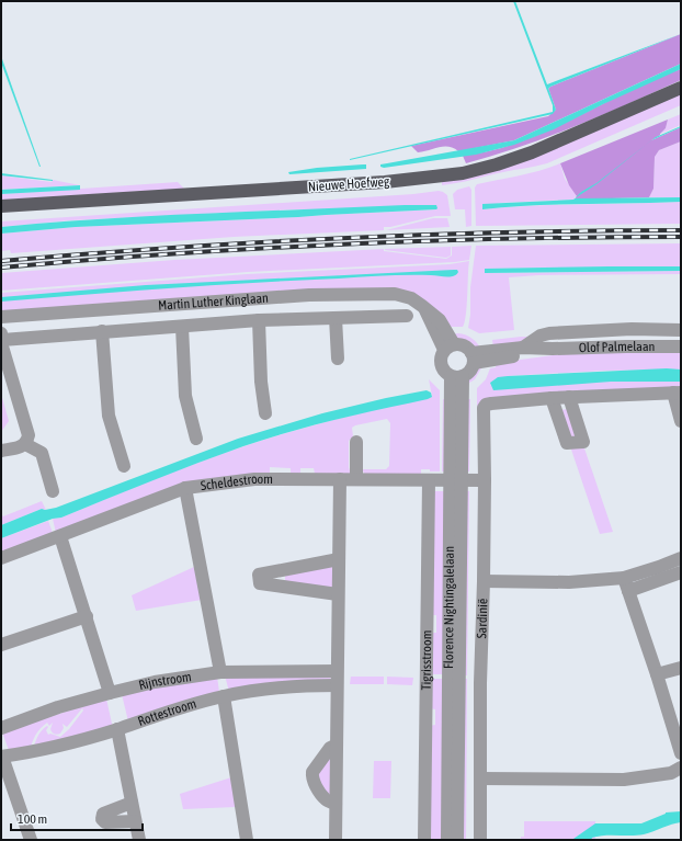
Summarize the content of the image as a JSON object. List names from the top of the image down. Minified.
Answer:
{"streets":{"main road":["Nieuwe Hoefweg"],"street":["Martin Luther Kinglaan","Olof Palmelaan","Scheldestroom","Florence Nightingalelaan","Sardinië","Tigrisstroom","Rijnstroom","Rottestroom"]},"crossings":[["Martin Luther Kinglaan","Olof Palmelaan"],["Martin Luther Kinglaan","Florence Nightingalelaan"],["Olof Palmelaan","Florence Nightingalelaan"],["Scheldestroom","Florence Nightingalelaan"],["Scheldestroom","Sardinië"],["Scheldestroom","Tigrisstroom"]],"scale_bar":"100 m"}
